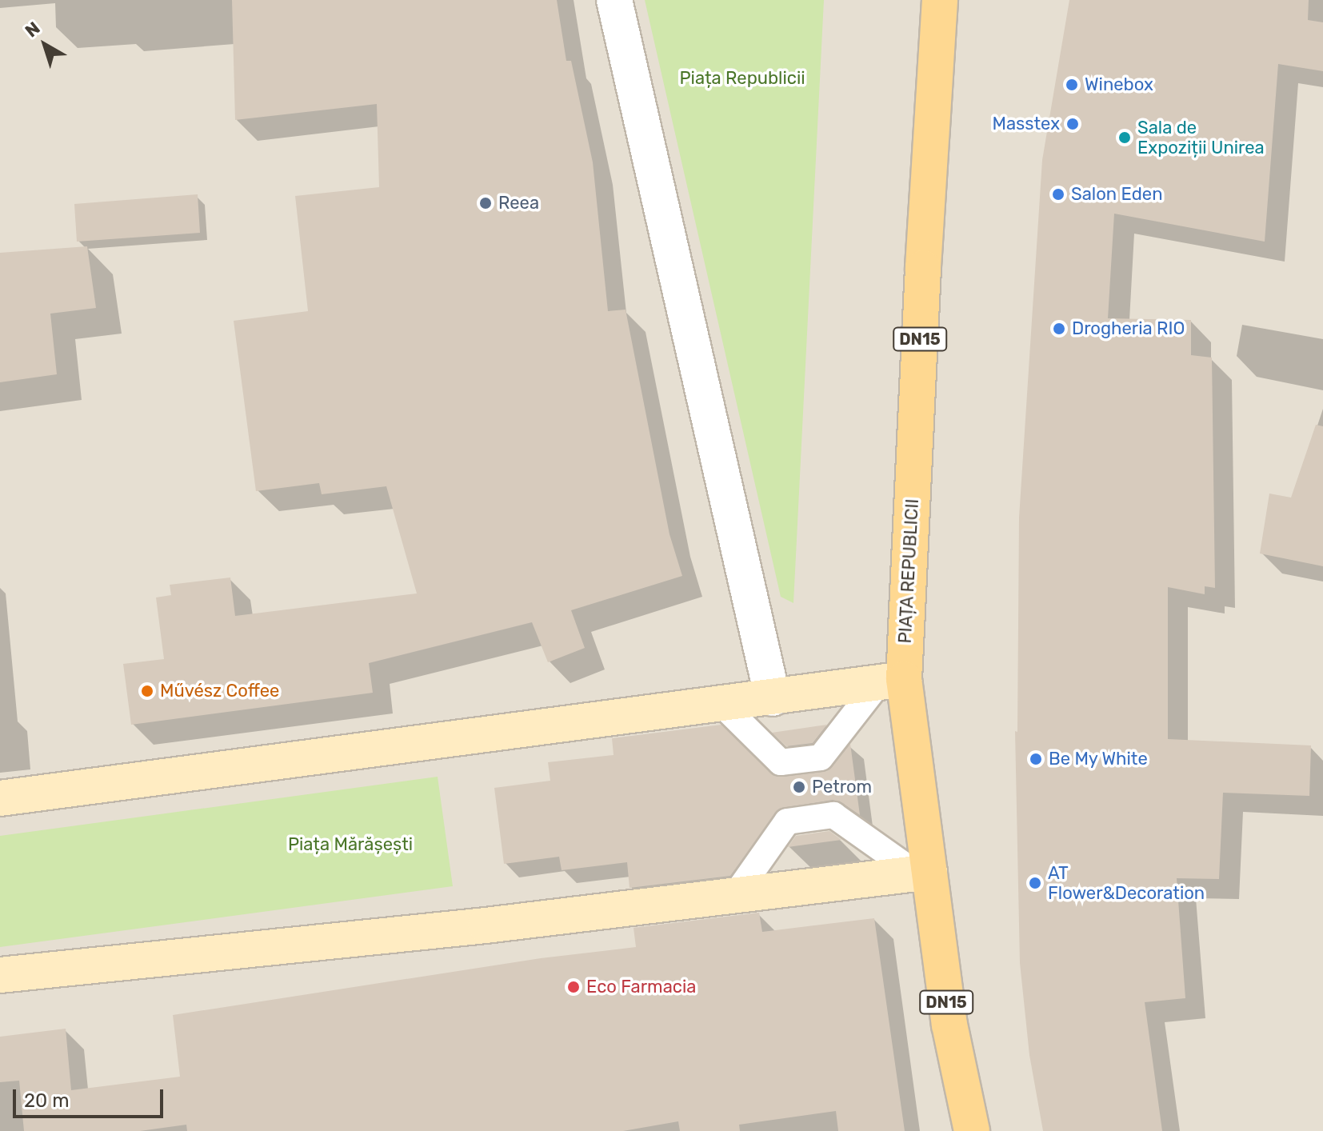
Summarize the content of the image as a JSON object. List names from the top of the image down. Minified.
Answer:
{"streets":{"main road":["DN15","PIAȚA REPUBLICII"]},"crossings":[["DN15","PIAȚA REPUBLICII"]],"parks":["Piața Republicii","Piața Mărășești"],"places":["Winebox","Masstex","Sala de Expoziții Unirea","Salon Eden","Reea","Drogheria RIO","Művész Coffee","Be My White","Petrom","AT Flower&Decoration","Eco Farmacia"],"scale_bar":"20 m","north":"top left"}
